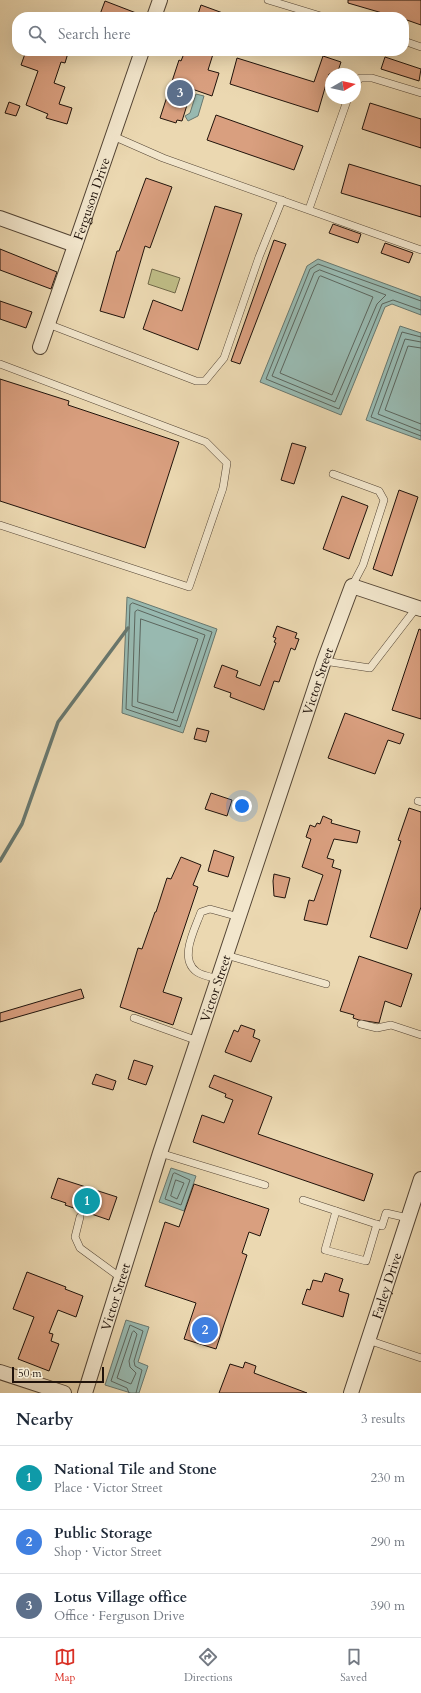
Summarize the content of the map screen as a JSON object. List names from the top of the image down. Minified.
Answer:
{"streets":{"street":["Ferguson Drive","Victor Street","Farley Drive"]},"scale_bar":"50 m","north":"right","page":{"search":"Search here","pins":["3","1","2"],"scale":"50 m","heading":["Nearby","3 results"],"list":[{"mark":"1","name":"National Tile and Stone","note":"Place · Victor Street","value":"230 m"},{"mark":"2","name":"Public Storage","note":"Shop · Victor Street","value":"290 m"},{"mark":"3","name":"Lotus Village office","note":"Office · Ferguson Drive","value":"390 m"}],"nav":["Map","Directions","Saved"]}}
